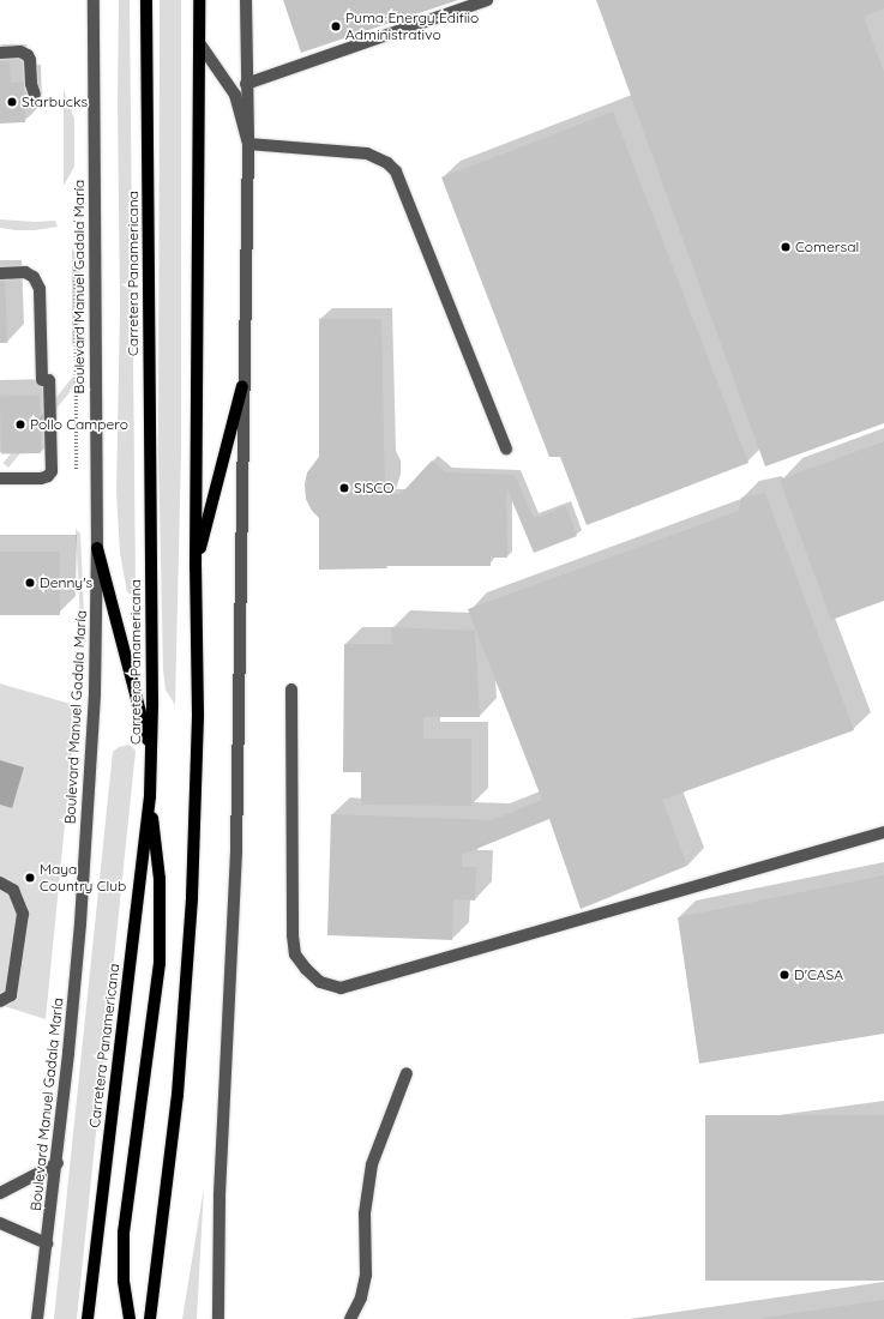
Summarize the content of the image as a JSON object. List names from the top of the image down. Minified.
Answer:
{"streets":{"main road":["Carretera Panamericana"],"street":["Boulevard Manuel Gadala María"]},"places":["Puma Energy Edifiio Administrativo","Starbucks","Comersal","Pollo Campero","SISCO","Denny's","Maya Country Club","D'CASA"]}
